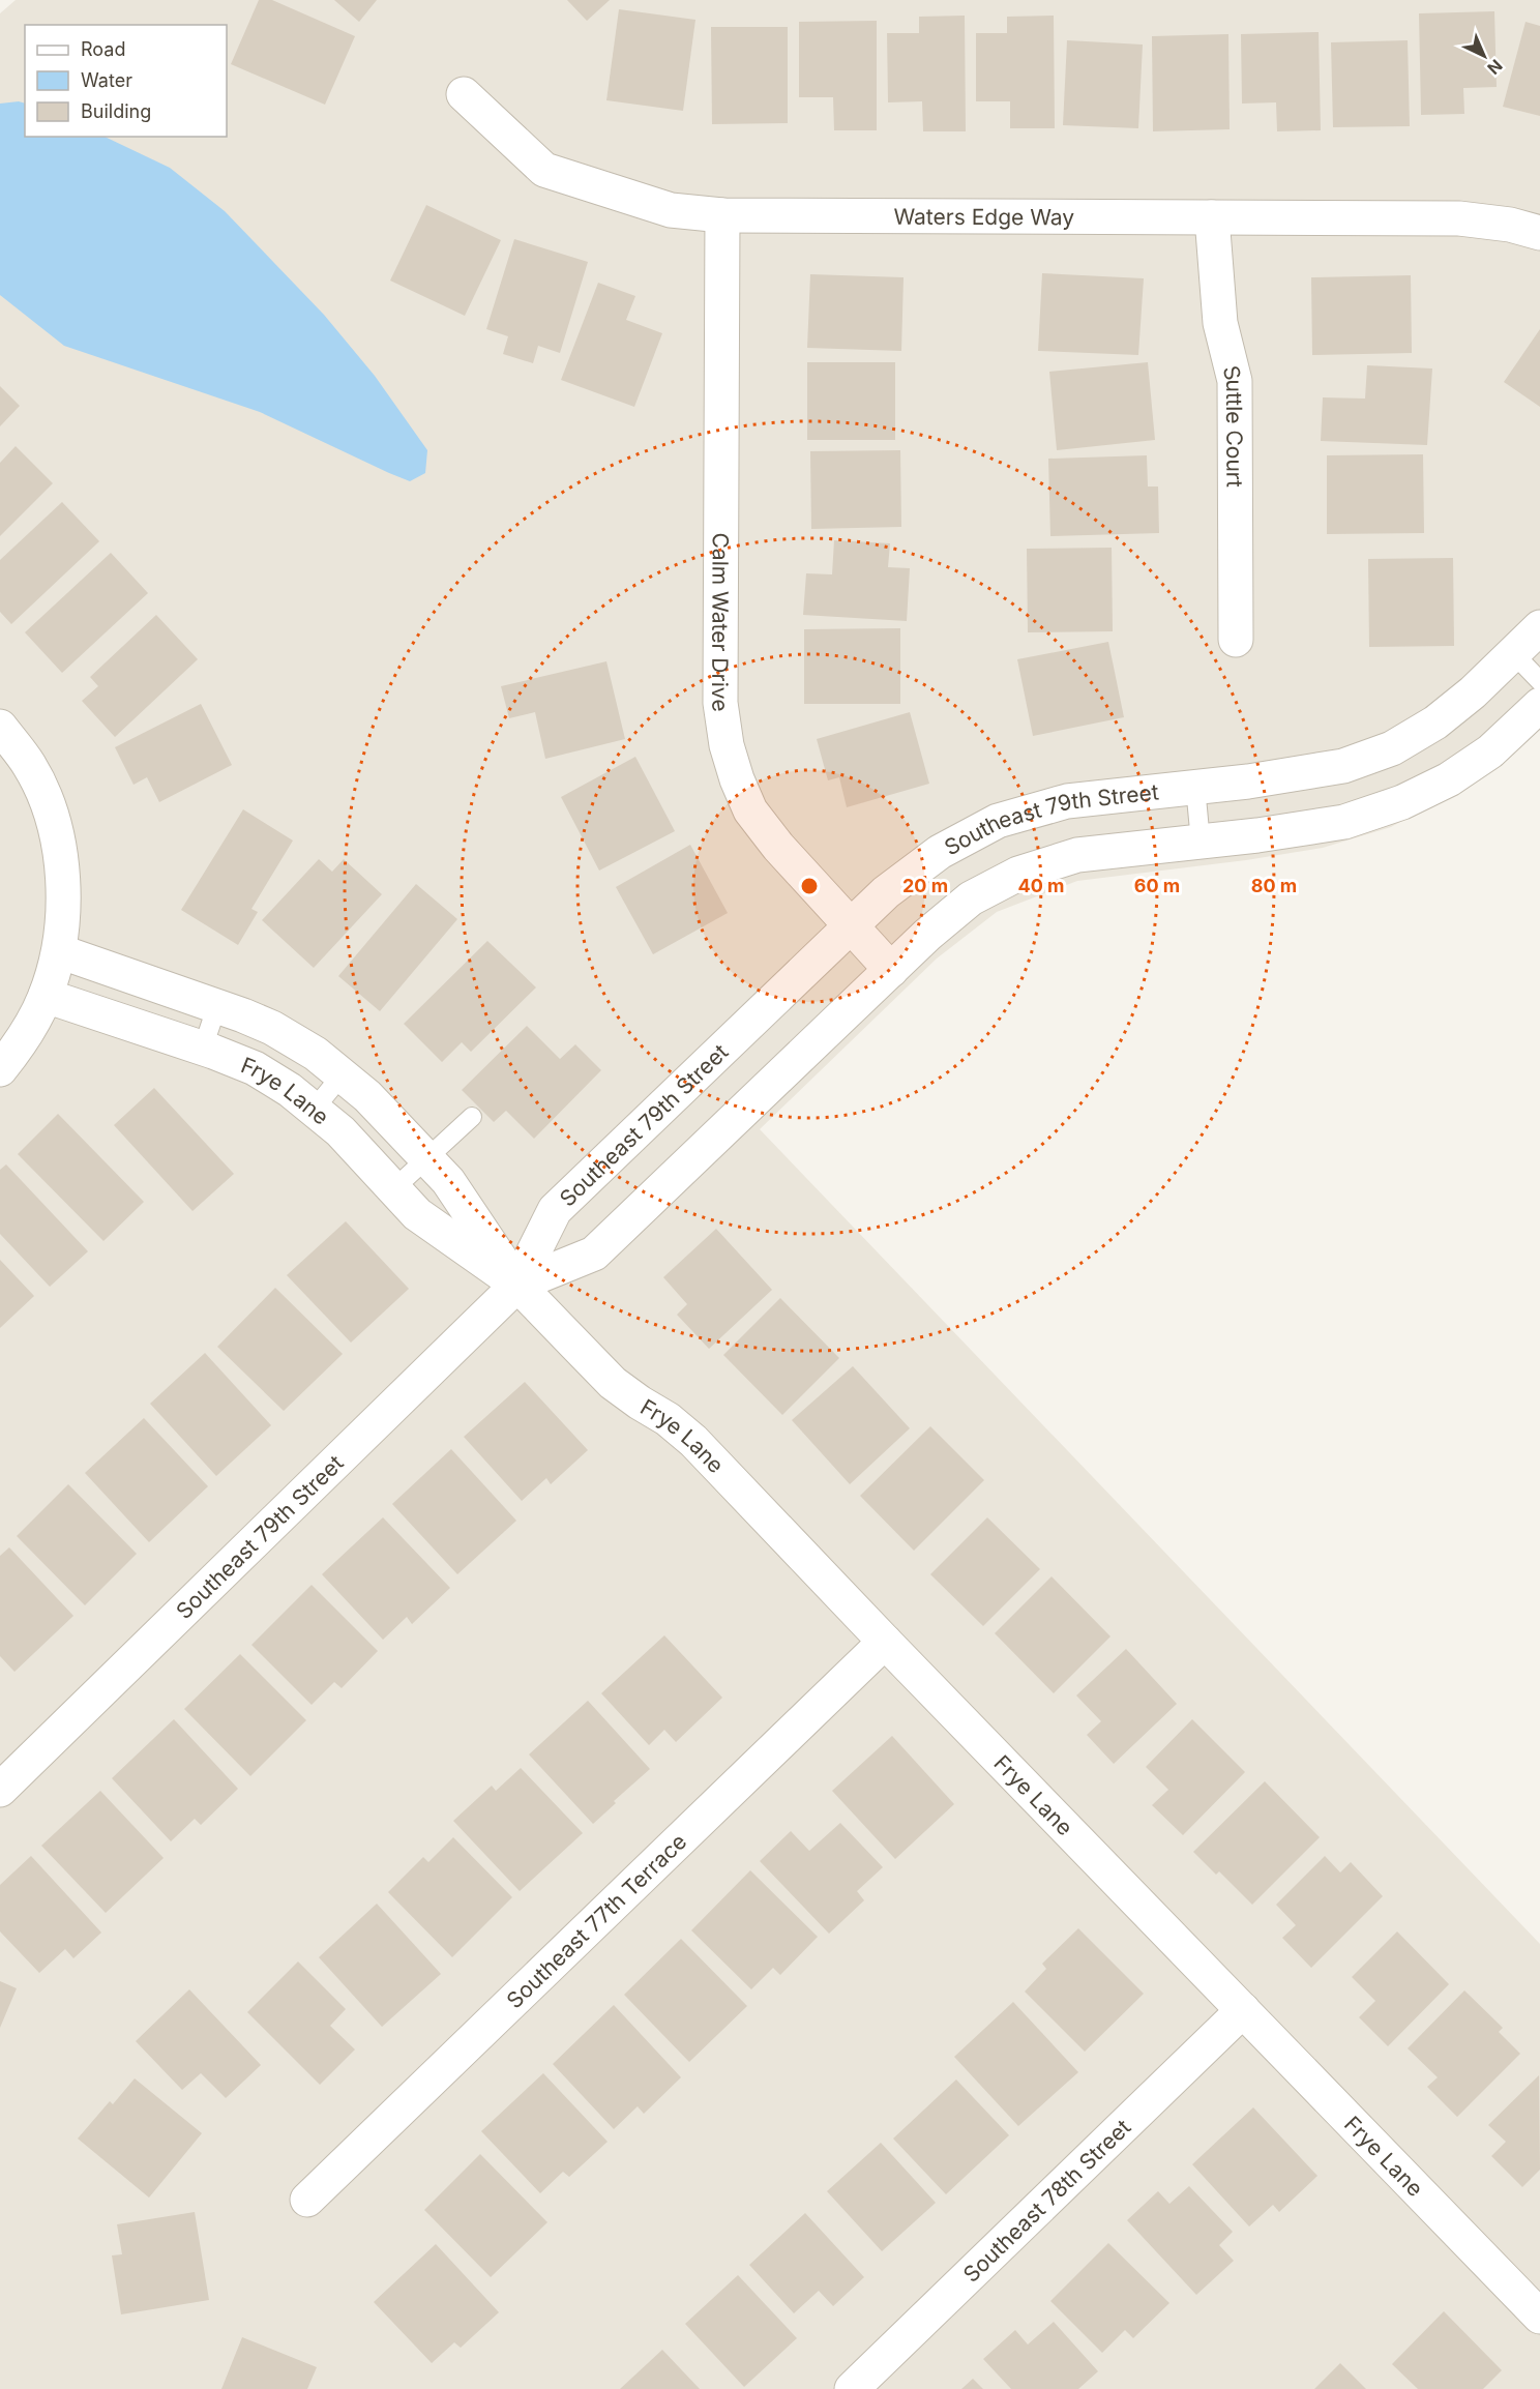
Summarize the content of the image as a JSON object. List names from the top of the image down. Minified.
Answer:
{"streets":{"street":["Waters Edge Way","Suttle Court","Calm Water Drive","Southeast 79th Street","Frye Lane","Southeast 77th Terrace","Southeast 78th Street"]},"crossings":[["Waters Edge Way","Suttle Court"],["Waters Edge Way","Calm Water Drive"],["Calm Water Drive","Southeast 79th Street"],["Southeast 79th Street","Frye Lane"],["Frye Lane","Southeast 77th Terrace"],["Frye Lane","Southeast 78th Street"]],"legend":["Road","Water","Building"],"north":"bottom right","rings":["20 m","40 m","60 m","80 m"]}
